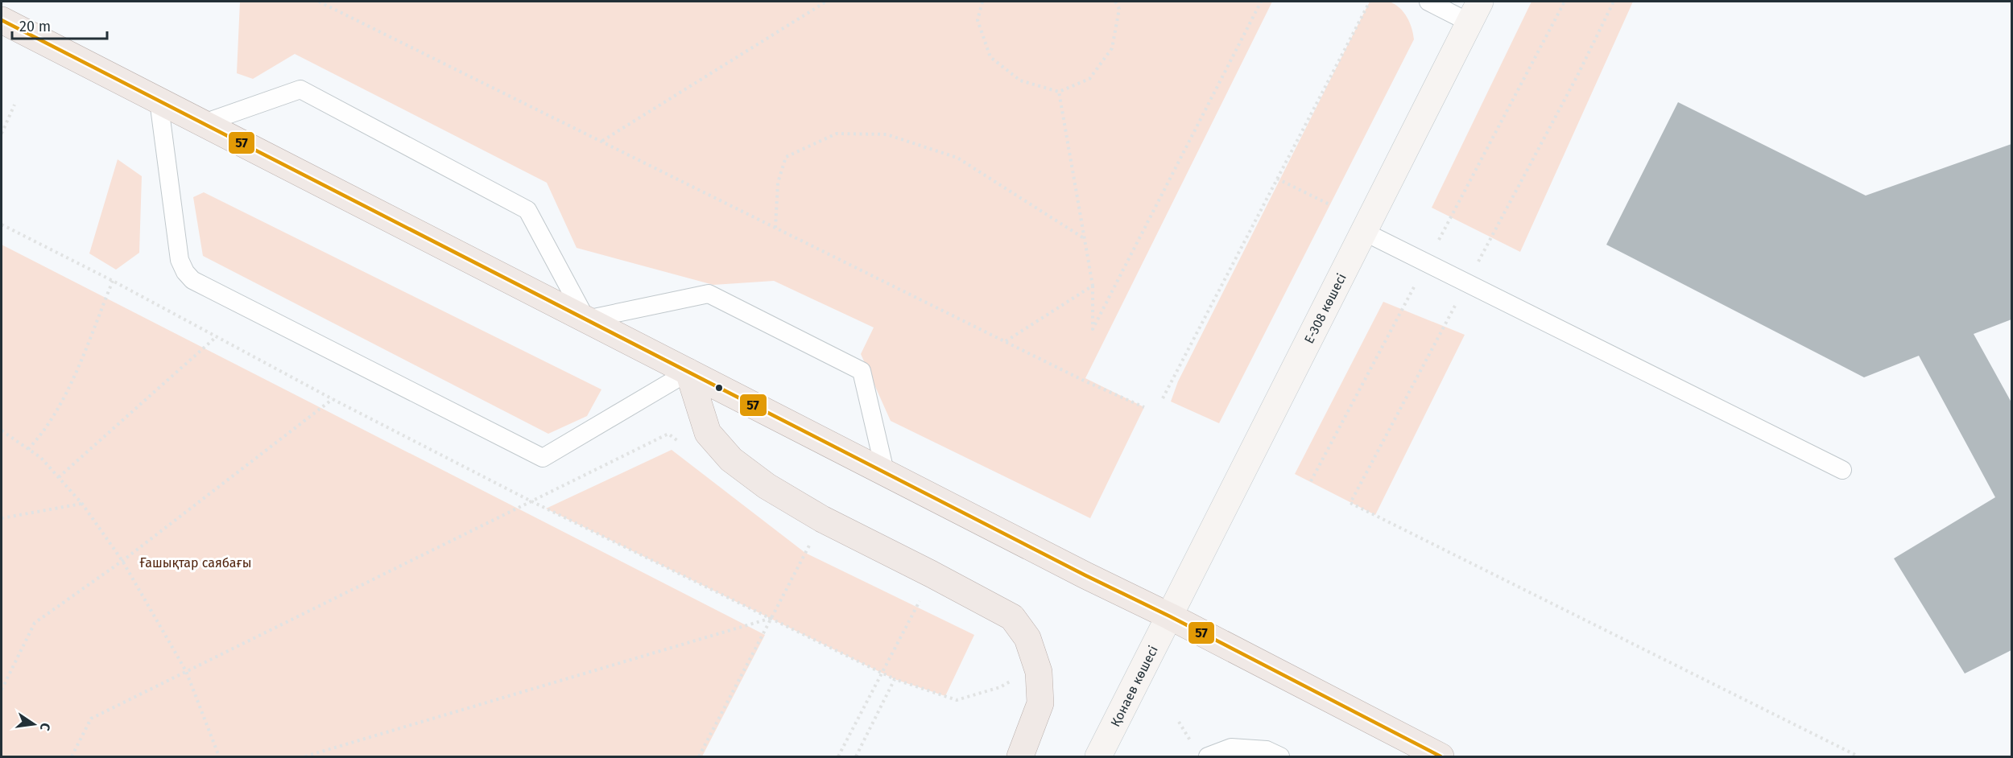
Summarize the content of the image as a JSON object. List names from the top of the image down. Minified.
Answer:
{"streets":{"street":["Е-308 көшесі","Қонаев көшесі"]},"crossings":[["Е-308 көшесі","Қонаев көшесі"]],"parks":["Ғашықтар саябағы"],"lines":["transit line 57"],"scale_bar":"20 m","north":"right"}
